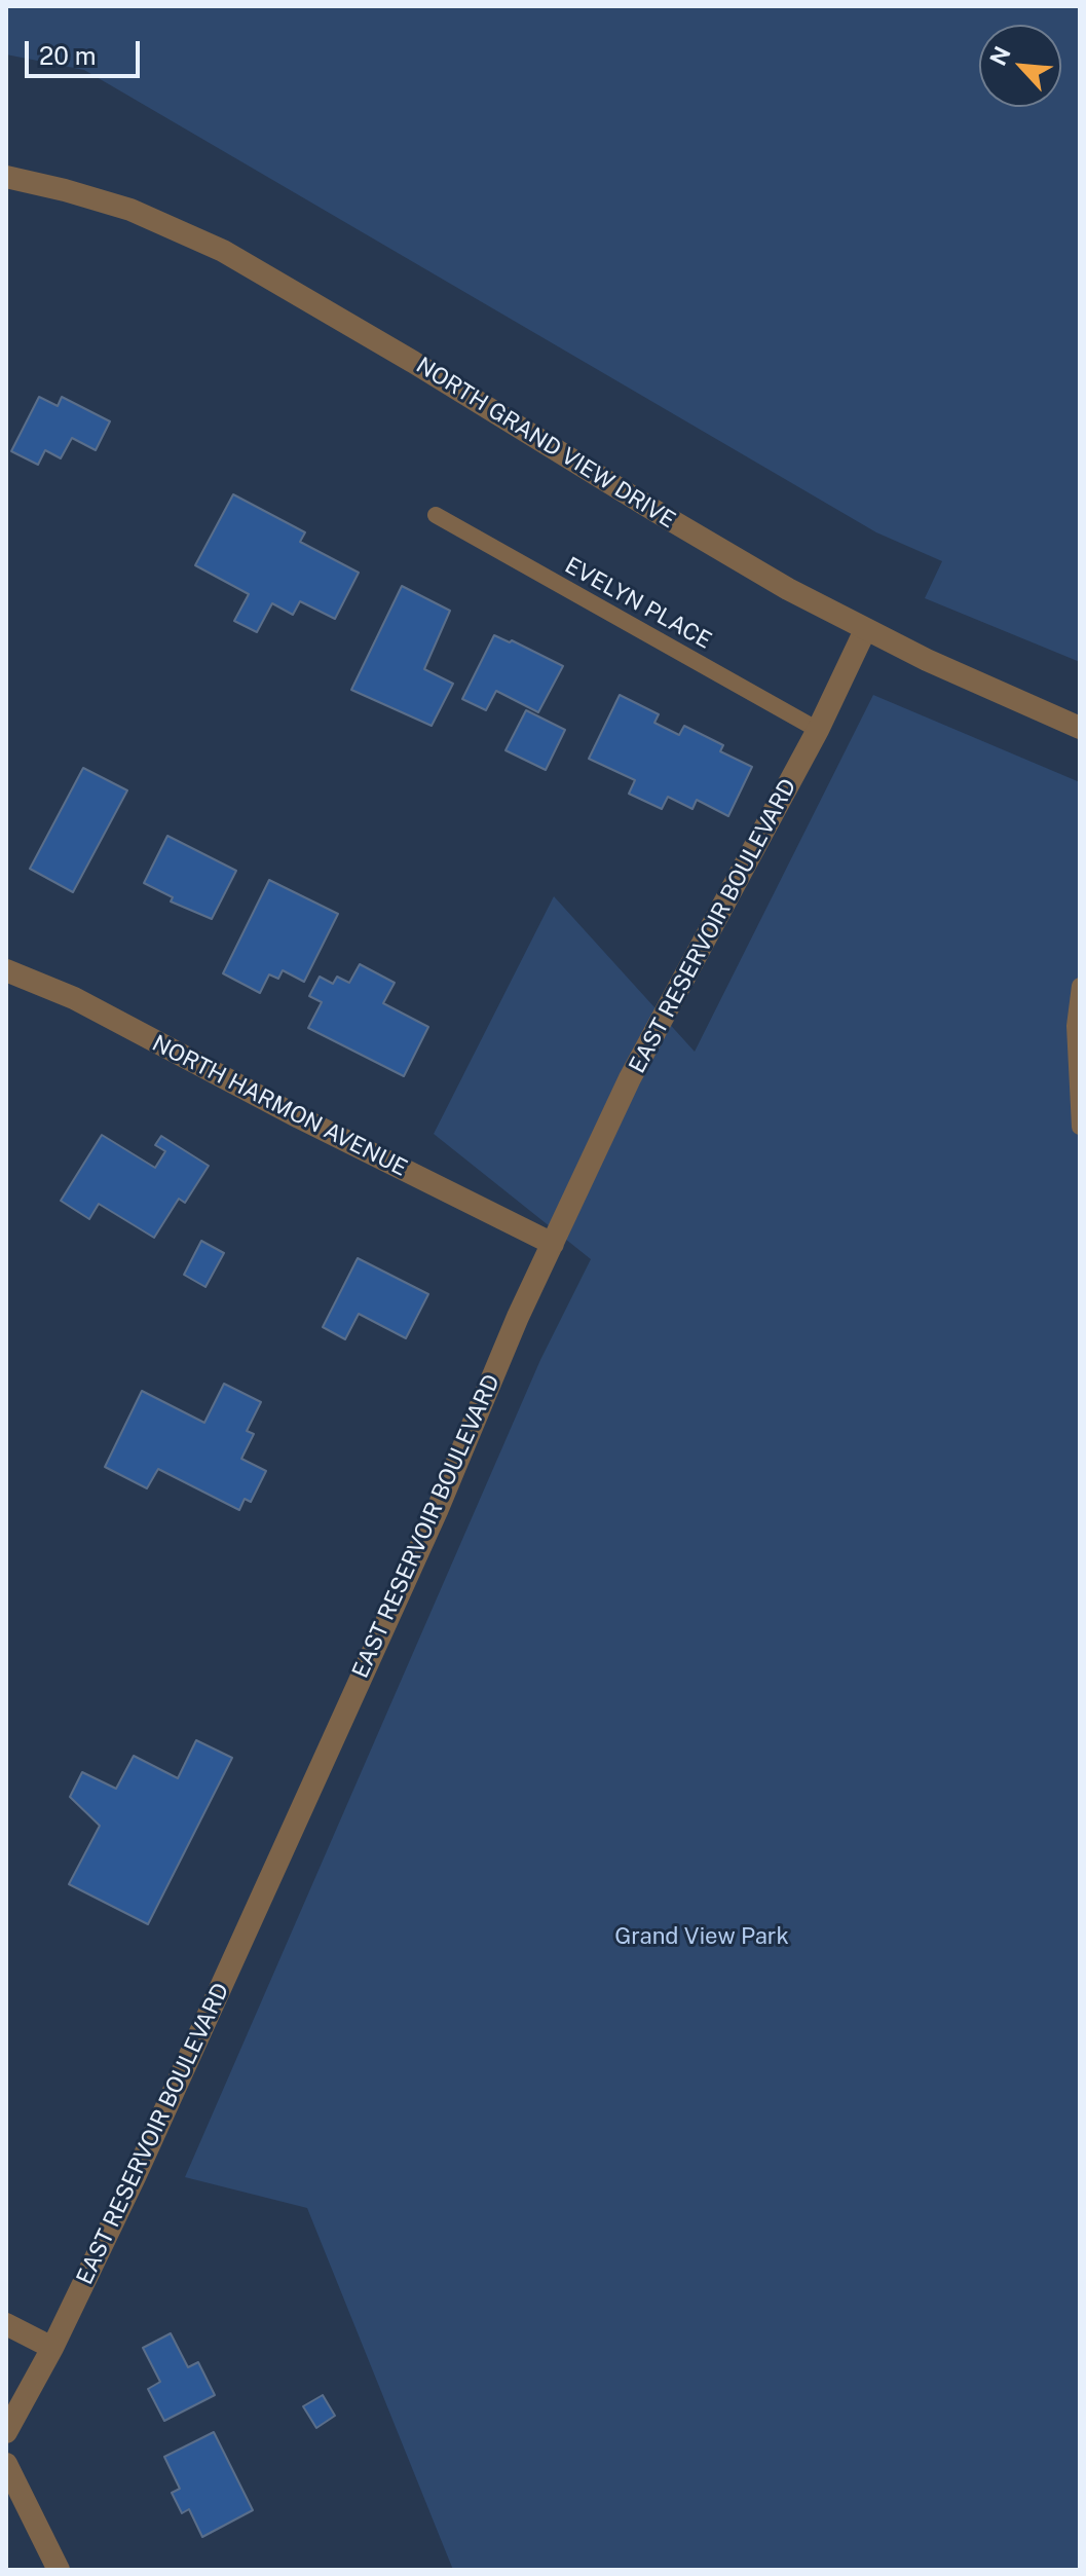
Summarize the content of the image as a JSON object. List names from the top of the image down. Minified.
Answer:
{"streets":{"street":["NORTH GRAND VIEW DRIVE","EAST RESERVOIR BOULEVARD","NORTH HARMON AVENUE"],"lane":["EVELYN PLACE"]},"crossings":[["NORTH GRAND VIEW DRIVE","EAST RESERVOIR BOULEVARD"],["EVELYN PLACE","EAST RESERVOIR BOULEVARD"],["EAST RESERVOIR BOULEVARD","NORTH HARMON AVENUE"]],"parks":["Grand View Park"],"scale_bar":"20 m","north":"top left"}
